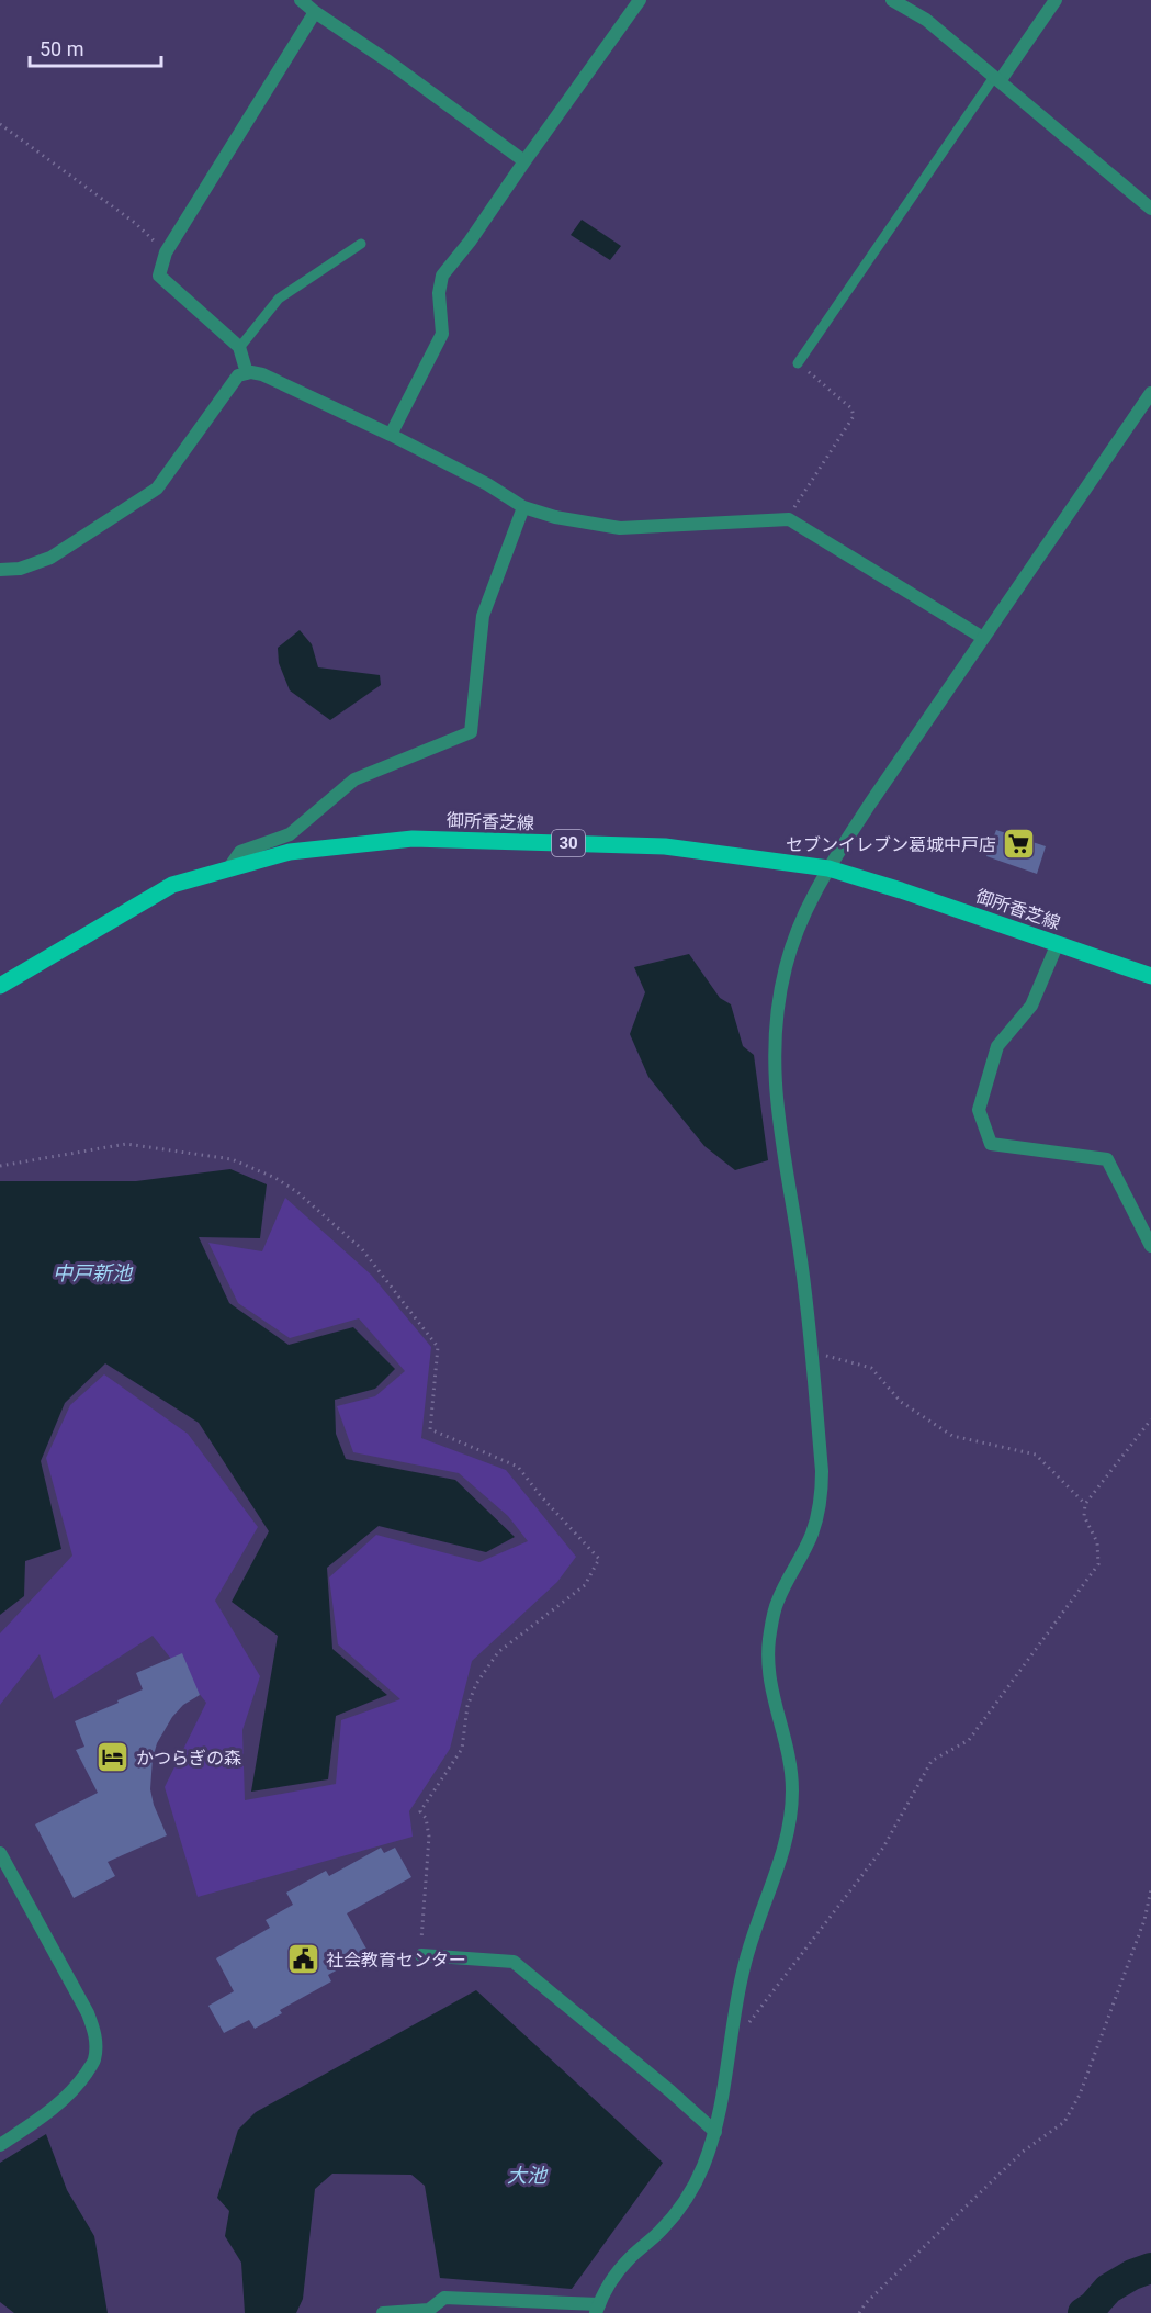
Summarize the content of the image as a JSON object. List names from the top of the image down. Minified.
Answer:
{"streets":{"main road":["御所香芝線","30"]},"water":["中戸新池","大池"],"places":{"supermarket":["セブンイレブン葛城中戸店"],"hotel":["かつらぎの森"],"public building":["社会教育センター"]},"scale_bar":"50 m"}
